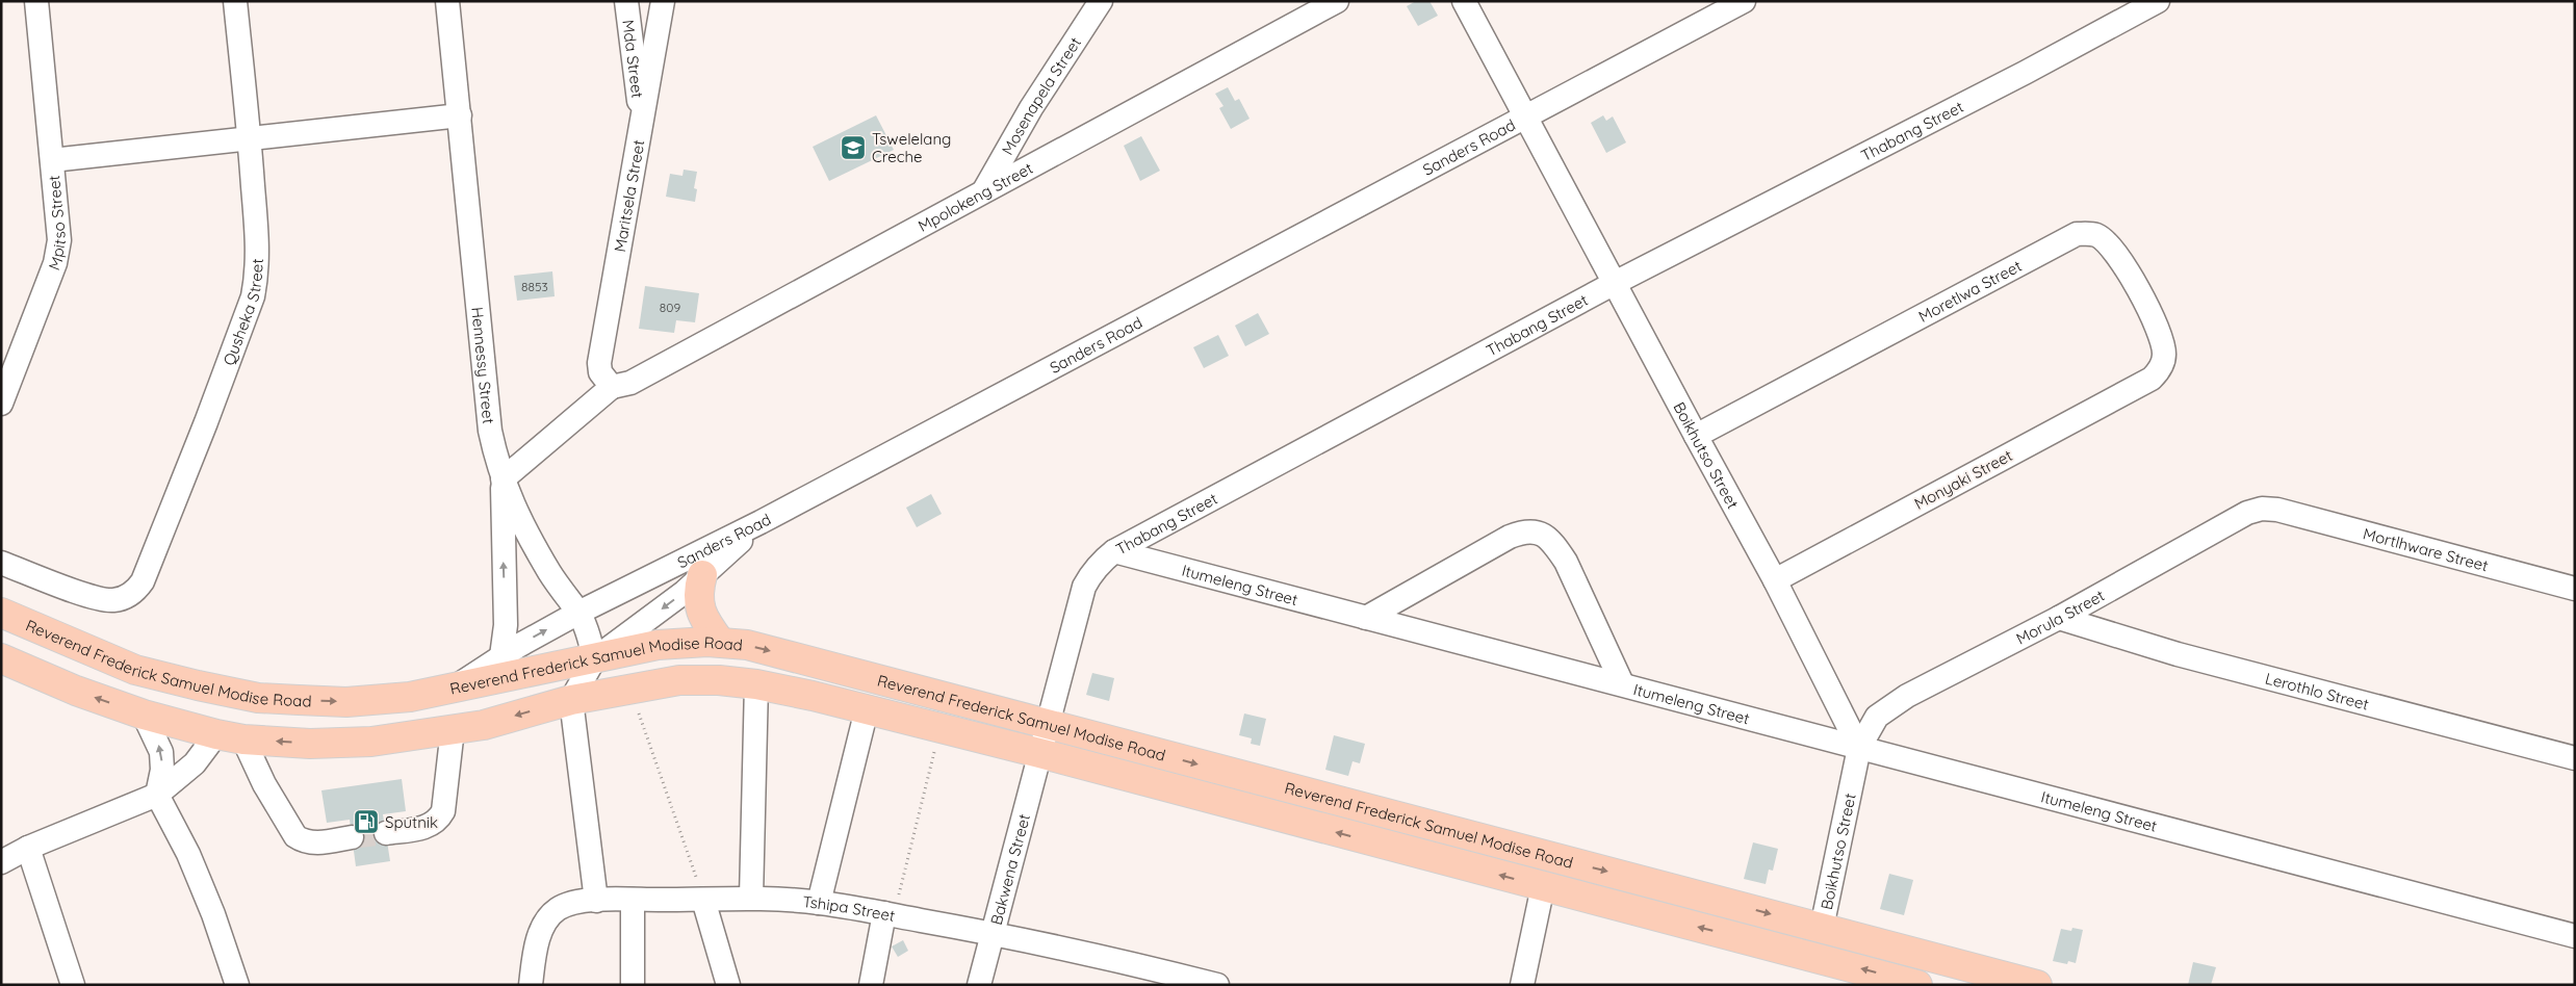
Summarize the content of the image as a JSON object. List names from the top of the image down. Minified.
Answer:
{"streets":{"main road":["Reverend Frederick Samuel Modise Road"],"street":["Mda Street","Mosenapela Street","Thabang Street","Sanders Road","Maritsela Street","Mpolokeng Street","Mpitso Street","Moretlwa Street","Qusheka Street","Hennessy Street","Boikhutso Street","Monyaki Street","Mortlhware Street","Itumeleng Street","Morula Street","Lerothlo Street","Bakwena Street","Tshipa Street"]},"crossings":[["Mda Street","Maritsela Street"],["Mosenapela Street","Mpolokeng Street"],["Thabang Street","Boikhutso Street"],["Thabang Street","Itumeleng Street"],["Thabang Street","Reverend Frederick Samuel Modise Road"],["Thabang Street","Bakwena Street"],["Sanders Road","Hennessy Street"],["Sanders Road","Boikhutso Street"],["Sanders Road","Reverend Frederick Samuel Modise Road"],["Maritsela Street","Mpolokeng Street"],["Moretlwa Street","Boikhutso Street"],["Moretlwa Street","Monyaki Street"],["Hennessy Street","Reverend Frederick Samuel Modise Road"],["Boikhutso Street","Monyaki Street"],["Boikhutso Street","Itumeleng Street"],["Boikhutso Street","Morula Street"],["Boikhutso Street","Reverend Frederick Samuel Modise Road"],["Mortlhware Street","Morula Street"],["Itumeleng Street","Morula Street"],["Morula Street","Lerothlo Street"],["Reverend Frederick Samuel Modise Road","Bakwena Street"],["Bakwena Street","Tshipa Street"]],"places":{"school or university":["Tswelelang Creche"],"fuel station":["Sputnik"]},"house_numbers":["8853","809"]}
